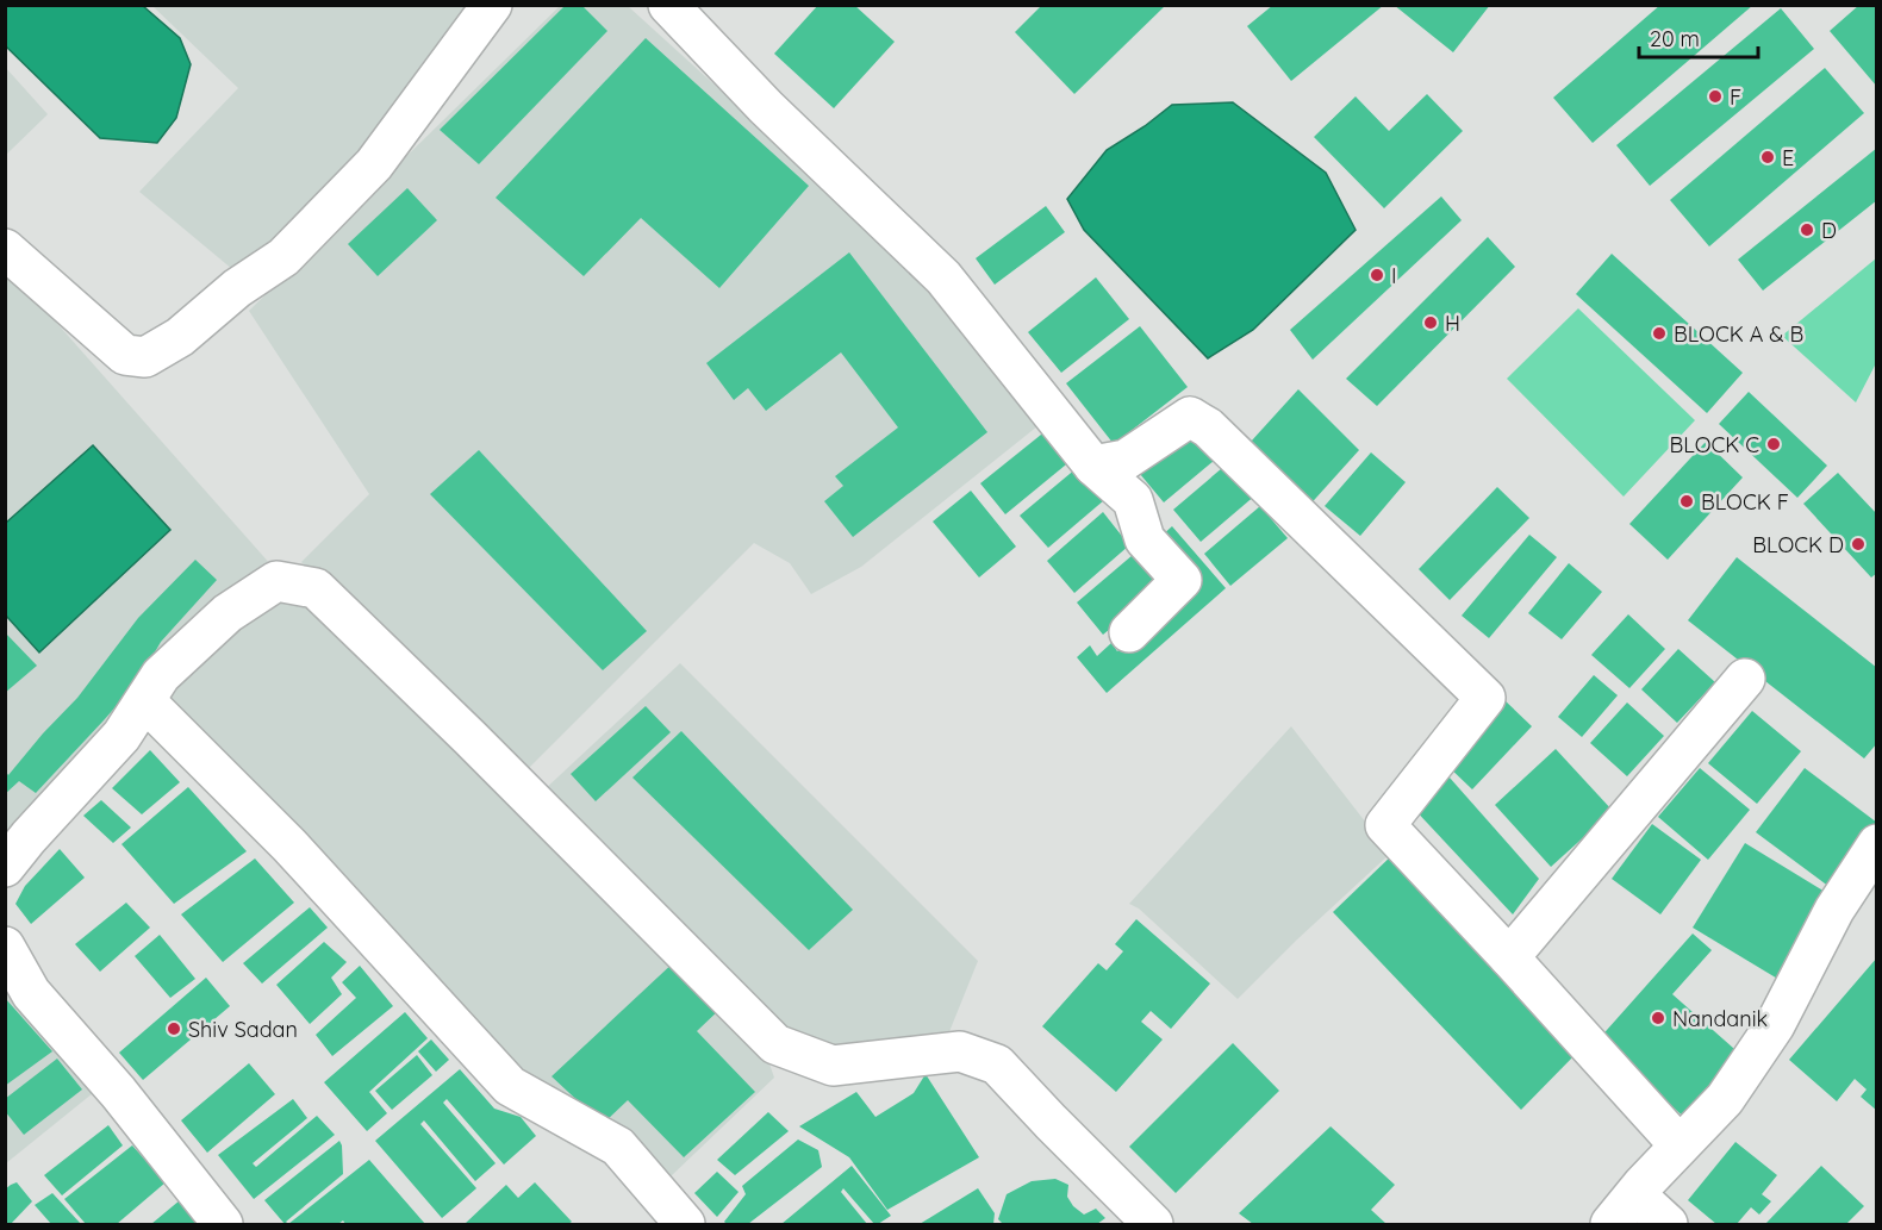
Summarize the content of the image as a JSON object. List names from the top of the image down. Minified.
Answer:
{"places":["F","E","D","I","H","BLOCK A & B","BLOCK C","BLOCK F","BLOCK D","Nandanik","Shiv Sadan"],"scale_bar":"20 m"}
